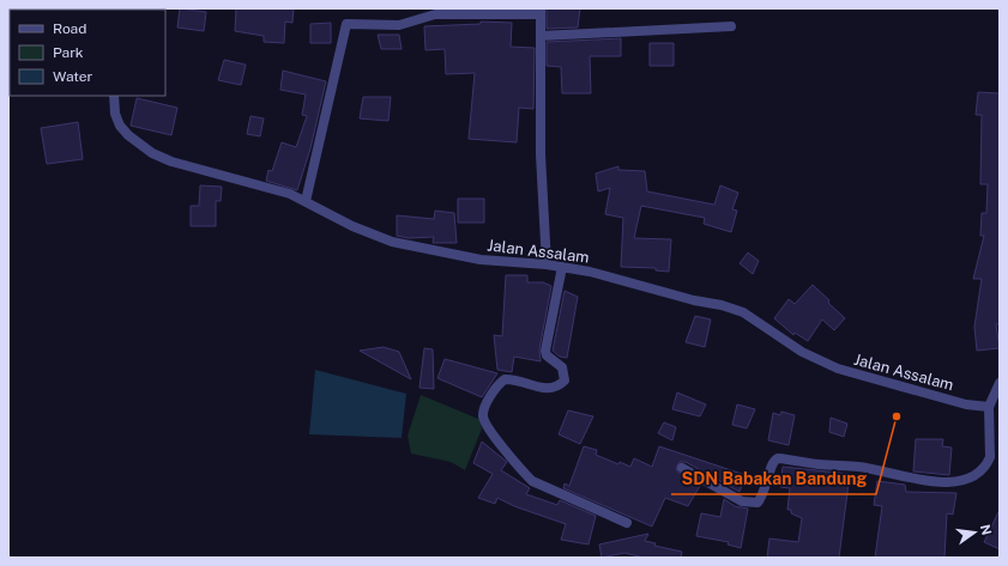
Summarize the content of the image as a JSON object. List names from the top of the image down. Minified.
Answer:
{"streets":{"street":["Jalan Assalam"]},"places":["SDN Babakan Bandung"],"legend":["Road","Park","Water"],"north":"right"}
